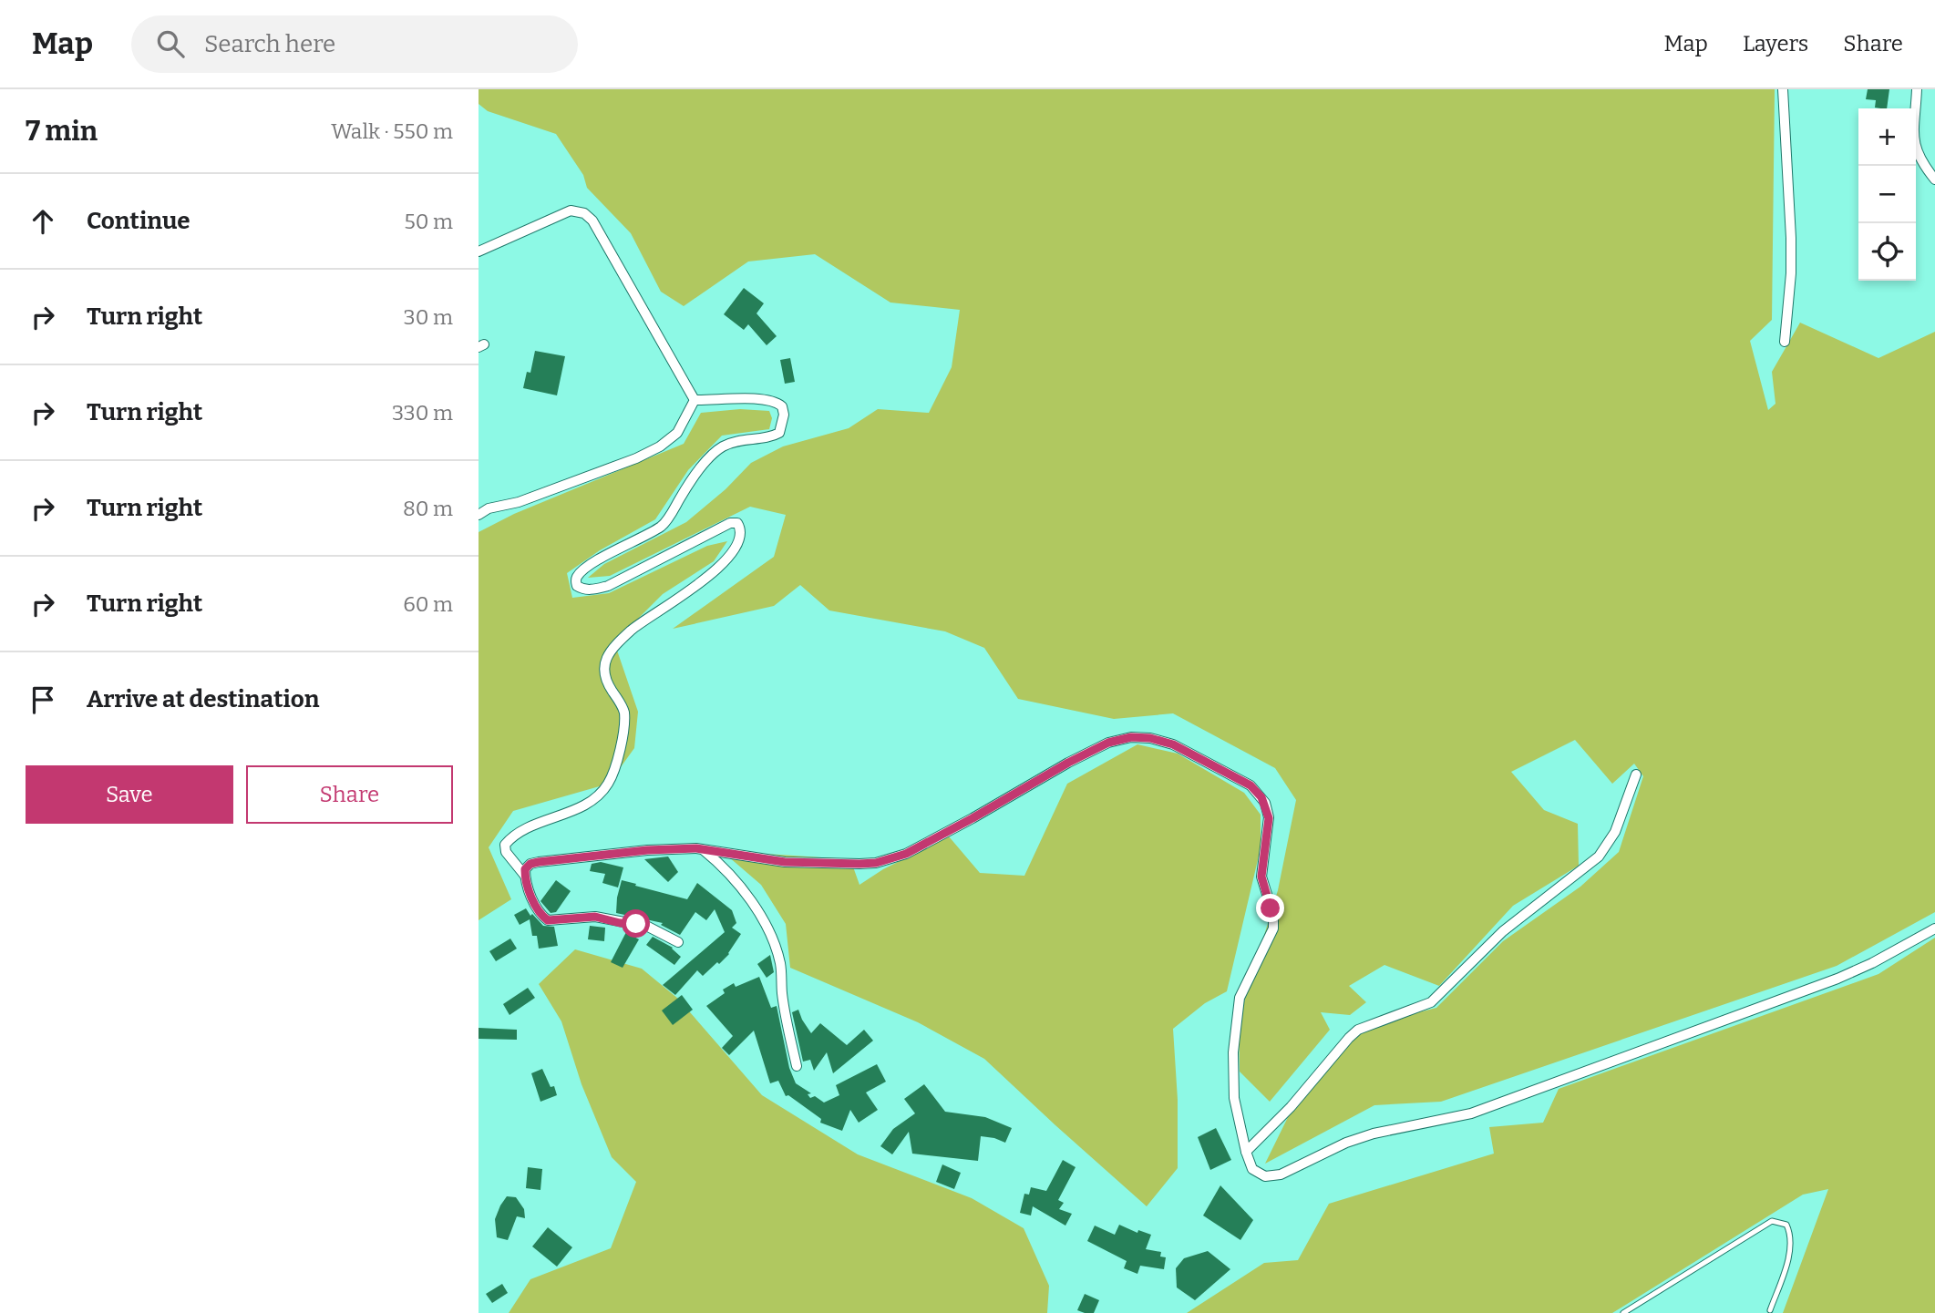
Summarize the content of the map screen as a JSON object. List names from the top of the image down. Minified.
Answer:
{"page":{"header":"Map","search":"Search here","nav":["Map","Layers","Share"],"heading":["7 min","Walk · 550 m"],"map_buttons":["+","−"],"list":[["Continue","50 m"],["Turn right","30 m"],["Turn right","330 m"],["Turn right","80 m"],["Turn right","60 m"],"Arrive at destination"],"buttons":["Save","Share"]}}
